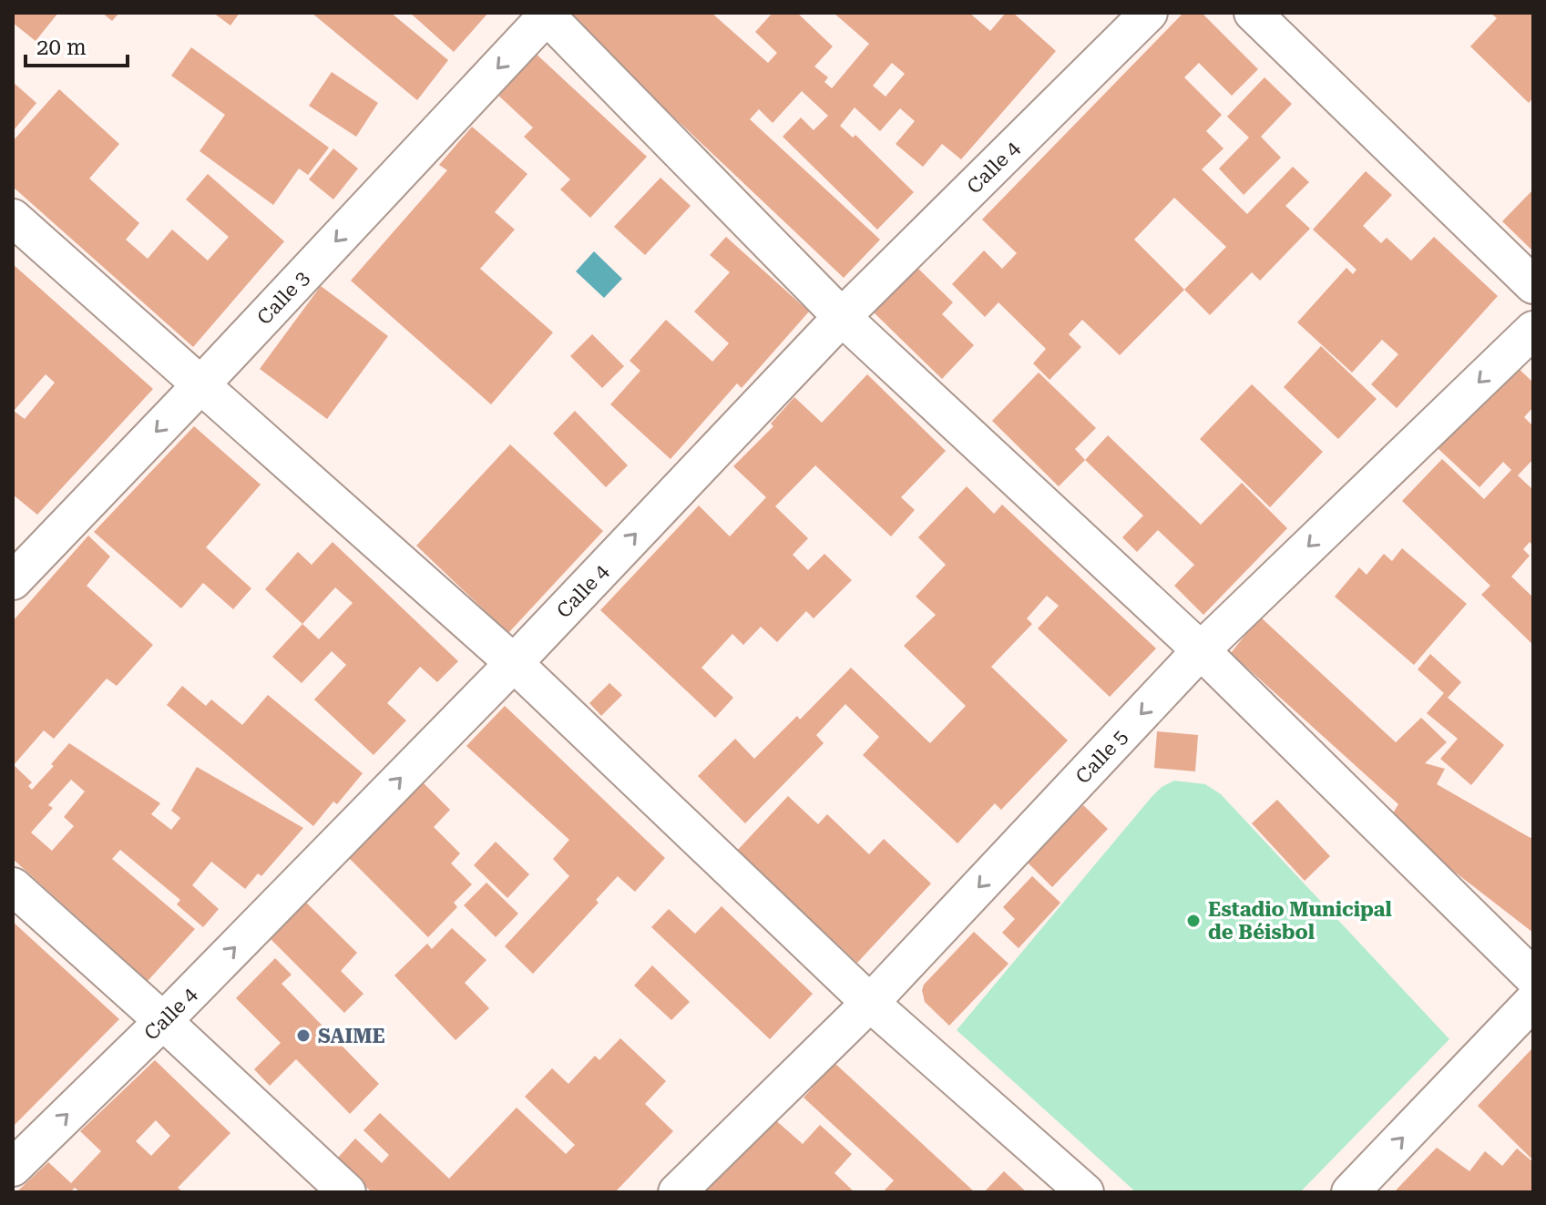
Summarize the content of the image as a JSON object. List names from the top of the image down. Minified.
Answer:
{"streets":{"street":["Calle 4","Calle 3","Calle 5"]},"one_way":["Calle 4","Calle 3","Calle 5"],"places":["Estadio Municipal de Béisbol","SAIME"],"scale_bar":"20 m"}
